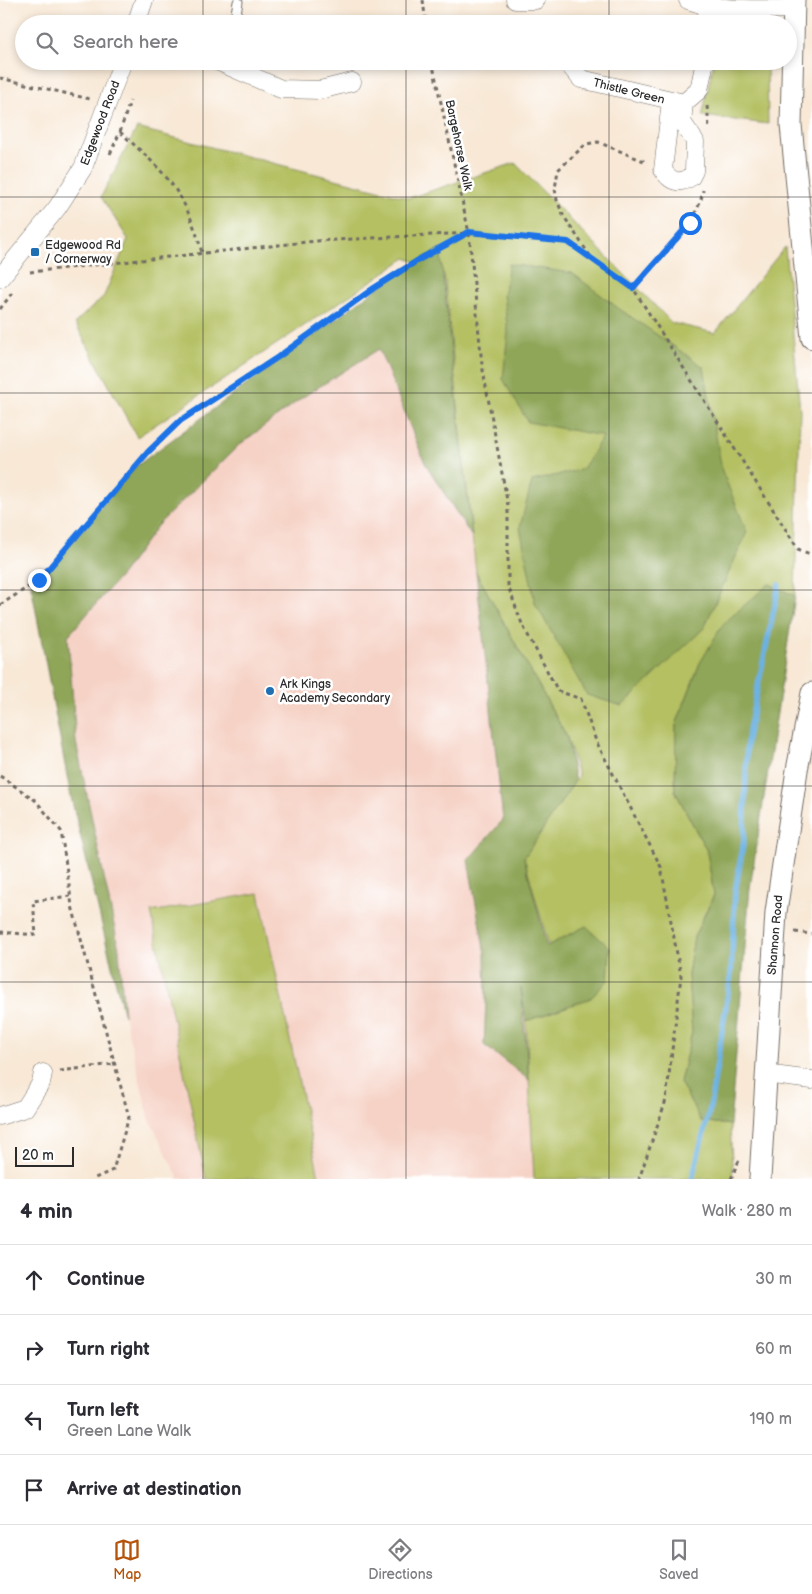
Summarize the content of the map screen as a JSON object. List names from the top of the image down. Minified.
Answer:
{"streets":{"street":["Thistle Green","Edgewood Road","Shannon Road"],"path":["Bargehorse Walk"]},"places":{"transit":["Edgewood Rd / Cornerway"],"other":["Ark Kings Academy Secondary"]},"scale_bar":"20 m","page":{"search":"Search here","scale":"20 m","heading":["4 min","Walk · 280 m"],"list":[["Continue","30 m"],["Turn right","60 m"],["Turn left","Green Lane Walk","190 m"],"Arrive at destination"],"nav":["Map","Directions","Saved"]}}
